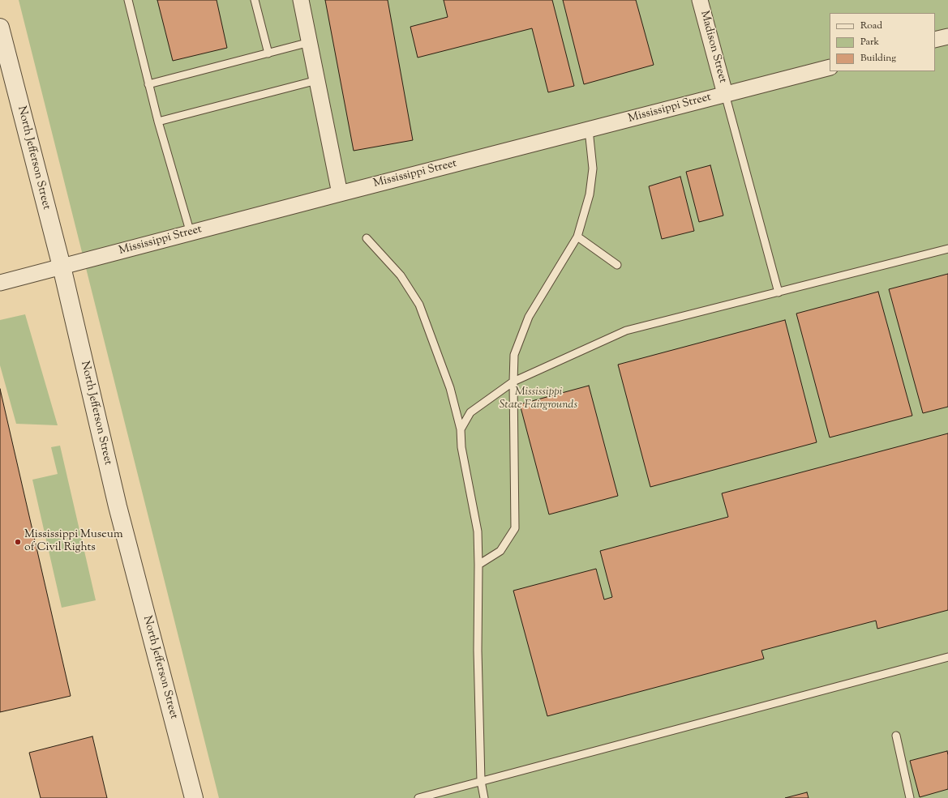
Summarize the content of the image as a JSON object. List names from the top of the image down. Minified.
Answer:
{"streets":{"street":["Madison Street","Mississippi Street","North Jefferson Street"]},"crossings":[["Madison Street","Mississippi Street"],["Mississippi Street","North Jefferson Street"]],"parks":["Mississippi State Fairgrounds"],"places":["Mississippi Museum of Civil Rights"],"legend":["Road","Park","Building"]}
